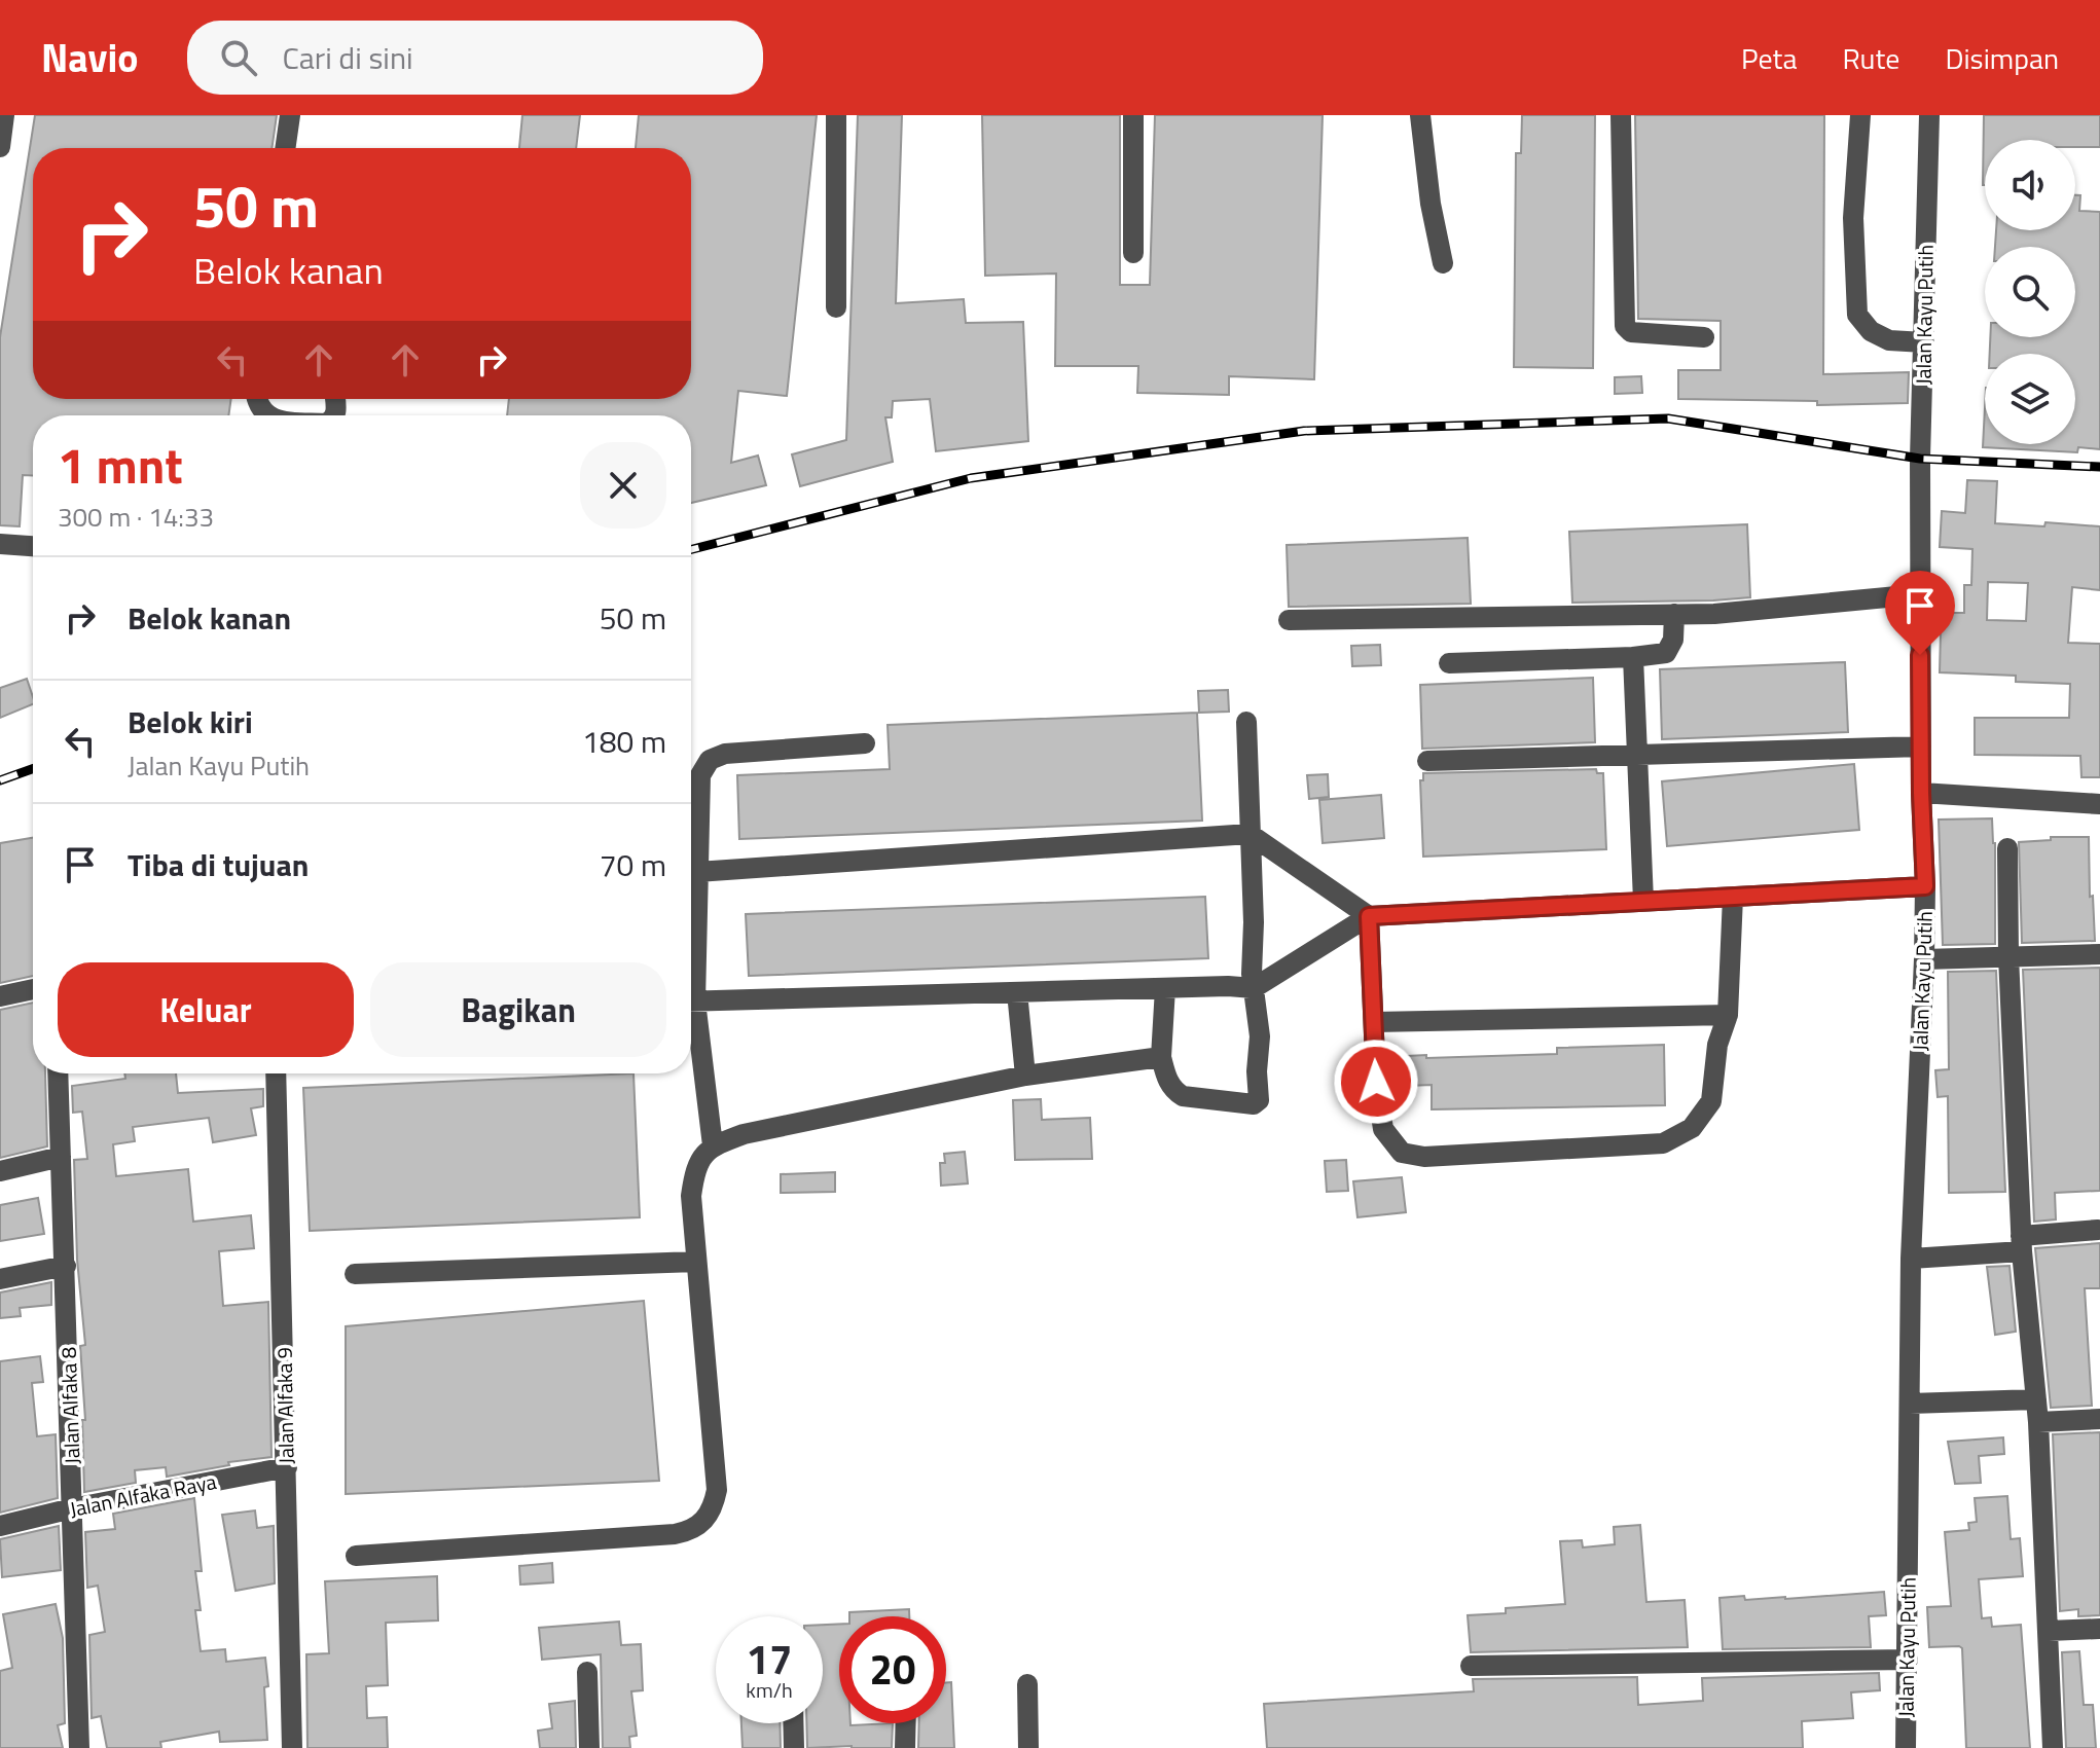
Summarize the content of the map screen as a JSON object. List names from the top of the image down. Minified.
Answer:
{"streets":{"street":["Jalan Kayu Putih","Jalan Alfaka 8","Jalan Alfaka 9","Jalan Alfaka Raya"]},"crossings":[["Jalan Alfaka 8","Jalan Alfaka Raya"],["Jalan Alfaka 9","Jalan Alfaka Raya"]],"page":{"header":"Navio","search":"Cari di sini","nav":["Peta","Rute","Disimpan"],"turn":["50 m","Belok kanan"],"heading":["1 mnt","300 m · 14:33"],"list":[{"name":"Belok kanan","value":"50 m"},{"name":"Belok kiri","note":"Jalan Kayu Putih","value":"180 m"},{"name":"Tiba di tujuan","value":"70 m"}],"buttons":["Keluar","Bagikan"],"speed":"17 km/h","limit":"20"}}
